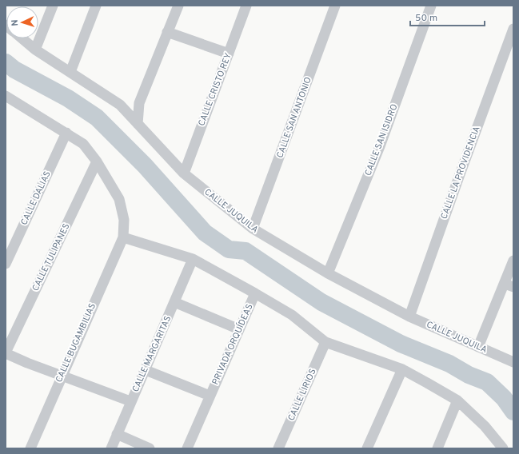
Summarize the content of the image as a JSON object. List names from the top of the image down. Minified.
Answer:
{"streets":{"street":["CALLE CRISTO REY","CALLE SAN ANTONIO","CALLE SAN ISIDRO","CALLE LA PROVIDENCIA","CALLE DALIAS","CALLE JUQUILA","CALLE TULIPANES","CALLE BUGAMBILIAS","PRIVADA ORQUÍDEAS","CALLE MARGARITAS","CALLE LIRIOS"]},"crossings":[["CALLE CRISTO REY","CALLE JUQUILA"],["CALLE SAN ANTONIO","CALLE JUQUILA"],["CALLE SAN ISIDRO","CALLE JUQUILA"],["CALLE LA PROVIDENCIA","CALLE JUQUILA"],["PRIVADA ORQUÍDEAS","CALLE MARGARITAS"]],"scale_bar":"50 m","north":"left"}
